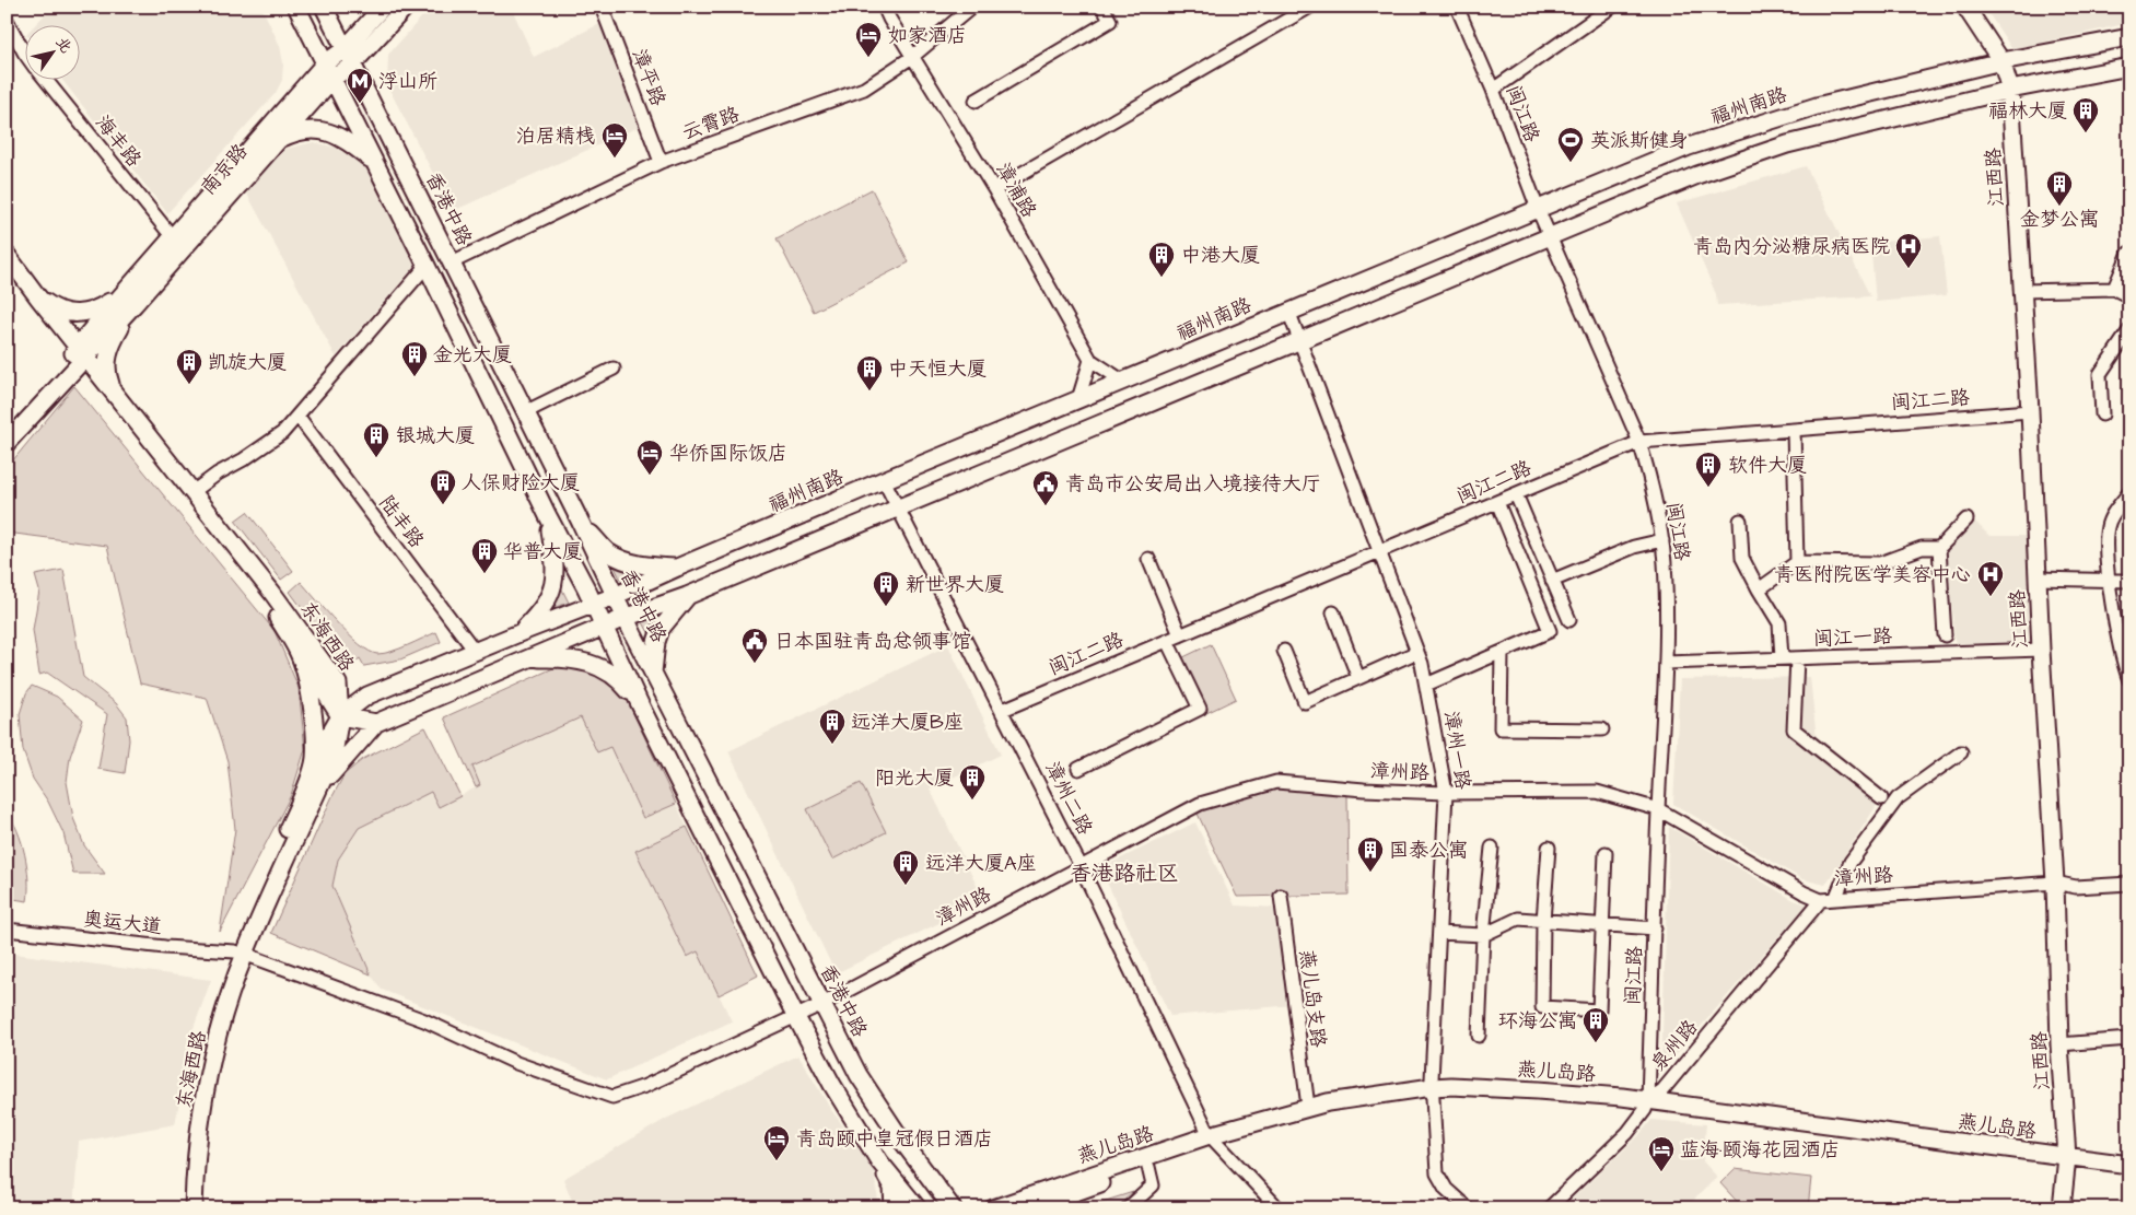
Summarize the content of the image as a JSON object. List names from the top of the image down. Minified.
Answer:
{"streets":{"main road":["福州南路","南京路","江西路","香港中路","东海西路","燕儿岛路"],"street":["漳平路","闽江路","云霄路","海丰路","漳浦路","闽江二路","陆丰路","闽江一路","漳州一路","漳州路","漳州二路","奥运大道","燕儿岛支路","泉州路"]},"crossings":[["漳平路","云霄路"],["福州南路","闽江路"],["福州南路","江西路"],["福州南路","香港中路"],["福州南路","陆丰路"],["福州南路","东海西路"],["福州南路","漳州一路"],["福州南路","漳州二路"],["闽江路","闽江二路"],["闽江路","闽江一路"],["闽江路","漳州路"],["闽江路","泉州路"],["闽江路","燕儿岛路"],["云霄路","漳浦路"],["云霄路","香港中路"],["海丰路","南京路"],["南京路","香港中路"],["南京路","东海西路"],["江西路","闽江二路"],["江西路","闽江一路"],["江西路","漳州路"],["江西路","燕儿岛路"],["香港中路","漳州路"],["闽江二路","漳州一路"],["闽江二路","漳州二路"],["东海西路","奥运大道"],["漳州一路","漳州路"],["漳州一路","燕儿岛路"],["漳州路","漳州二路"],["漳州路","奥运大道"],["漳州路","泉州路"],["漳州二路","燕儿岛路"],["燕儿岛支路","燕儿岛路"],["泉州路","燕儿岛路"]],"districts":["香港路社区"],"places":{"hotel":["如家酒店","泊居精栈","华侨国际饭店","青岛颐中皇冠假日酒店","蓝海·颐海花园酒店"],"metro station":["浮山所"],"building":["福林大厦","金梦公寓","中港大厦","金光大厦","凯旋大厦","中天恒大厦","银城大厦","软件大厦","人保财险大厦","华普大厦","新世界大厦","远洋大厦B座","阳光大厦","国泰公寓","远洋大厦A座","环海公寓"],"sports":["英派斯健身"],"hospital":["青岛内分泌糖尿病医院","青医附院医学美容中心"],"public building":["青岛市公安局出入境接待大厅","日本国驻青岛总领事馆"]},"north":"top right"}
